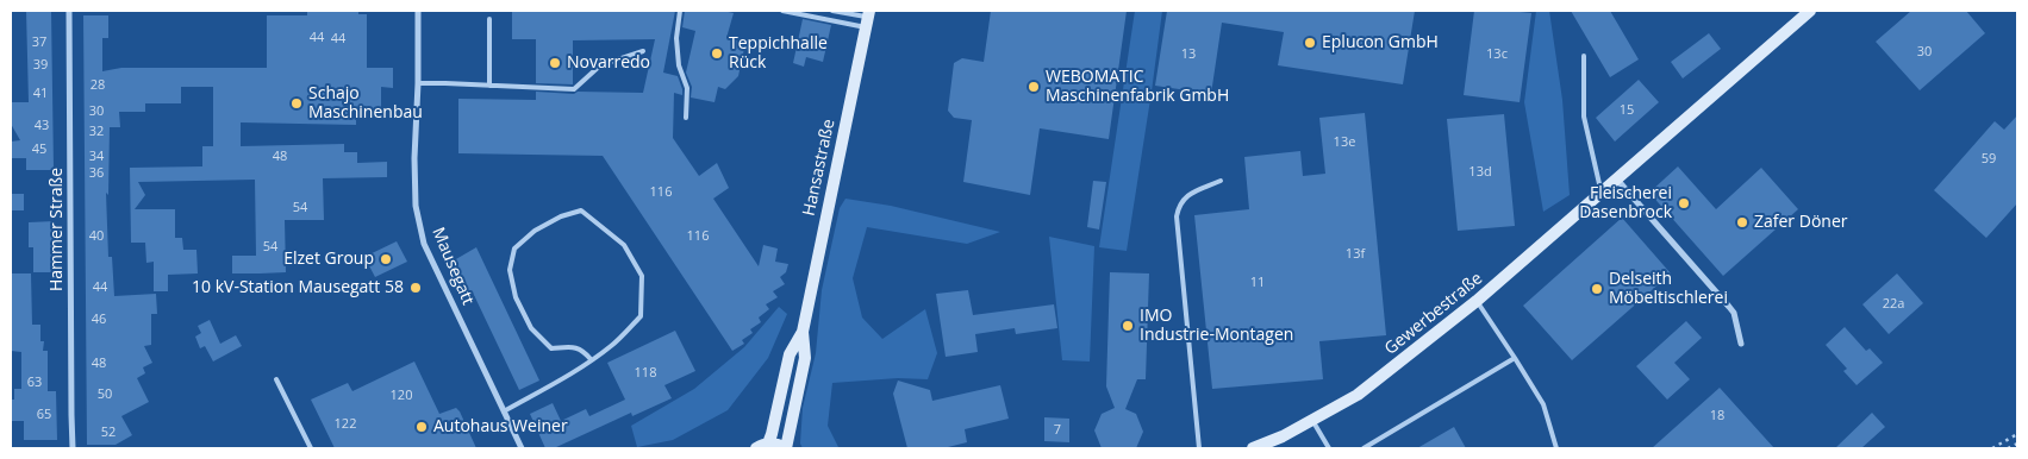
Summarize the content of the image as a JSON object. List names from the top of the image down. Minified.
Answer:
{"streets":{"street":["Hansastraße","Hammer Straße","Mausegatt","Gewerbestraße"]},"places":["Eplucon GmbH","Teppichhalle Rück","Novarredo","WEBOMATIC Maschinenfabrik GmbH","Schajo Maschinenbau","Fleischerei Dasenbrock","Zafer Döner","Elzet Group","10 kV-Station Mausegatt 58","Delseith Möbeltischlerei","IMO Industrie-Montagen","Autohaus Weiner"],"house_numbers":["44","44","37","30","13","13c","39","28","41","15","30","43","32","13e","45","34","48","59","13d","36","116","54","40","116","54","13f","11","44","22a","46","48","118","63","50","120","65","18","122","7","52"]}
